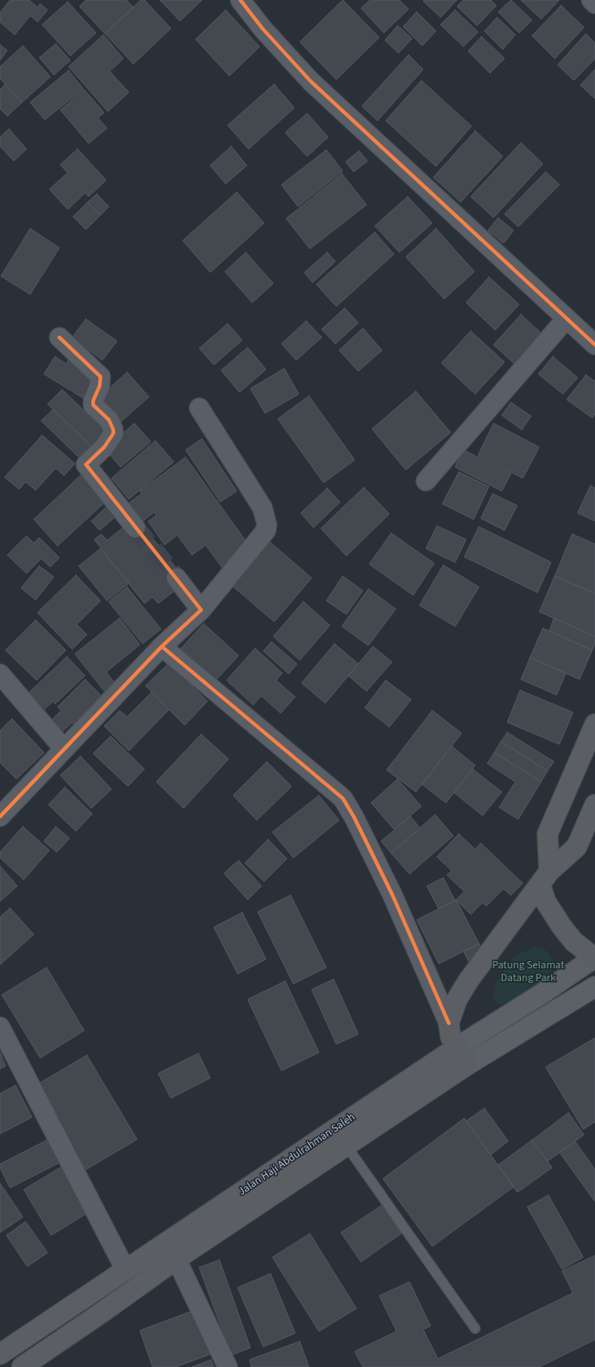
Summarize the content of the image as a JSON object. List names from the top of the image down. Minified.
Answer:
{"streets":{"highway":["Jalan Haji Abdulrahman Saleh"]},"parks":["Patung Selamat Datang Park"]}
